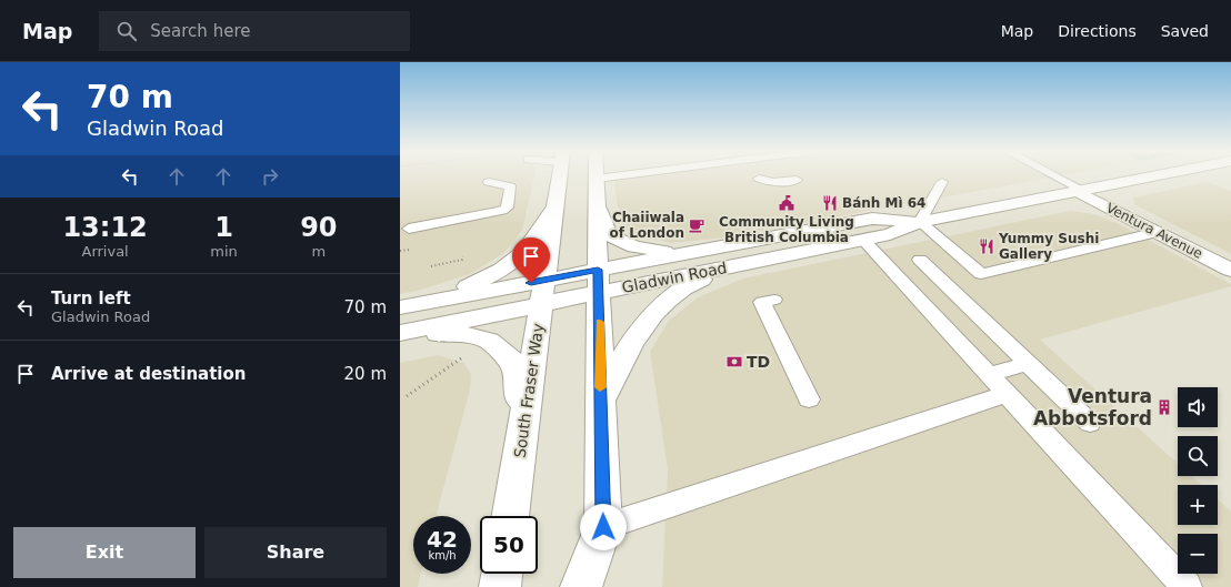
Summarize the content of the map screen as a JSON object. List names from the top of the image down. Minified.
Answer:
{"streets":{"main road":["Ventura Avenue","Gladwin Road","South Fraser Way"]},"crossings":[["Ventura Avenue","Gladwin Road"],["Gladwin Road","South Fraser Way"]],"places":{"public building":["Community Living British Columbia"],"restaurant":["Bánh Mì 64","Yummy Sushi Gallery"],"cafe":["Chaiiwala of London"],"bank":["TD"],"building":["Ventura Abbotsford"]},"page":{"header":"Map","search":"Search here","nav":["Map","Directions","Saved"],"turn":["70 m","Gladwin Road"],"eta":["13:12","Arrival","1","min","90","m"],"list":[{"name":"Turn left","note":"Gladwin Road","value":"70 m"},{"name":"Arrive at destination","value":"20 m"}],"map_buttons":["+","−"],"speed":"42 km/h","limit":"50","buttons":["Exit","Share"]}}
